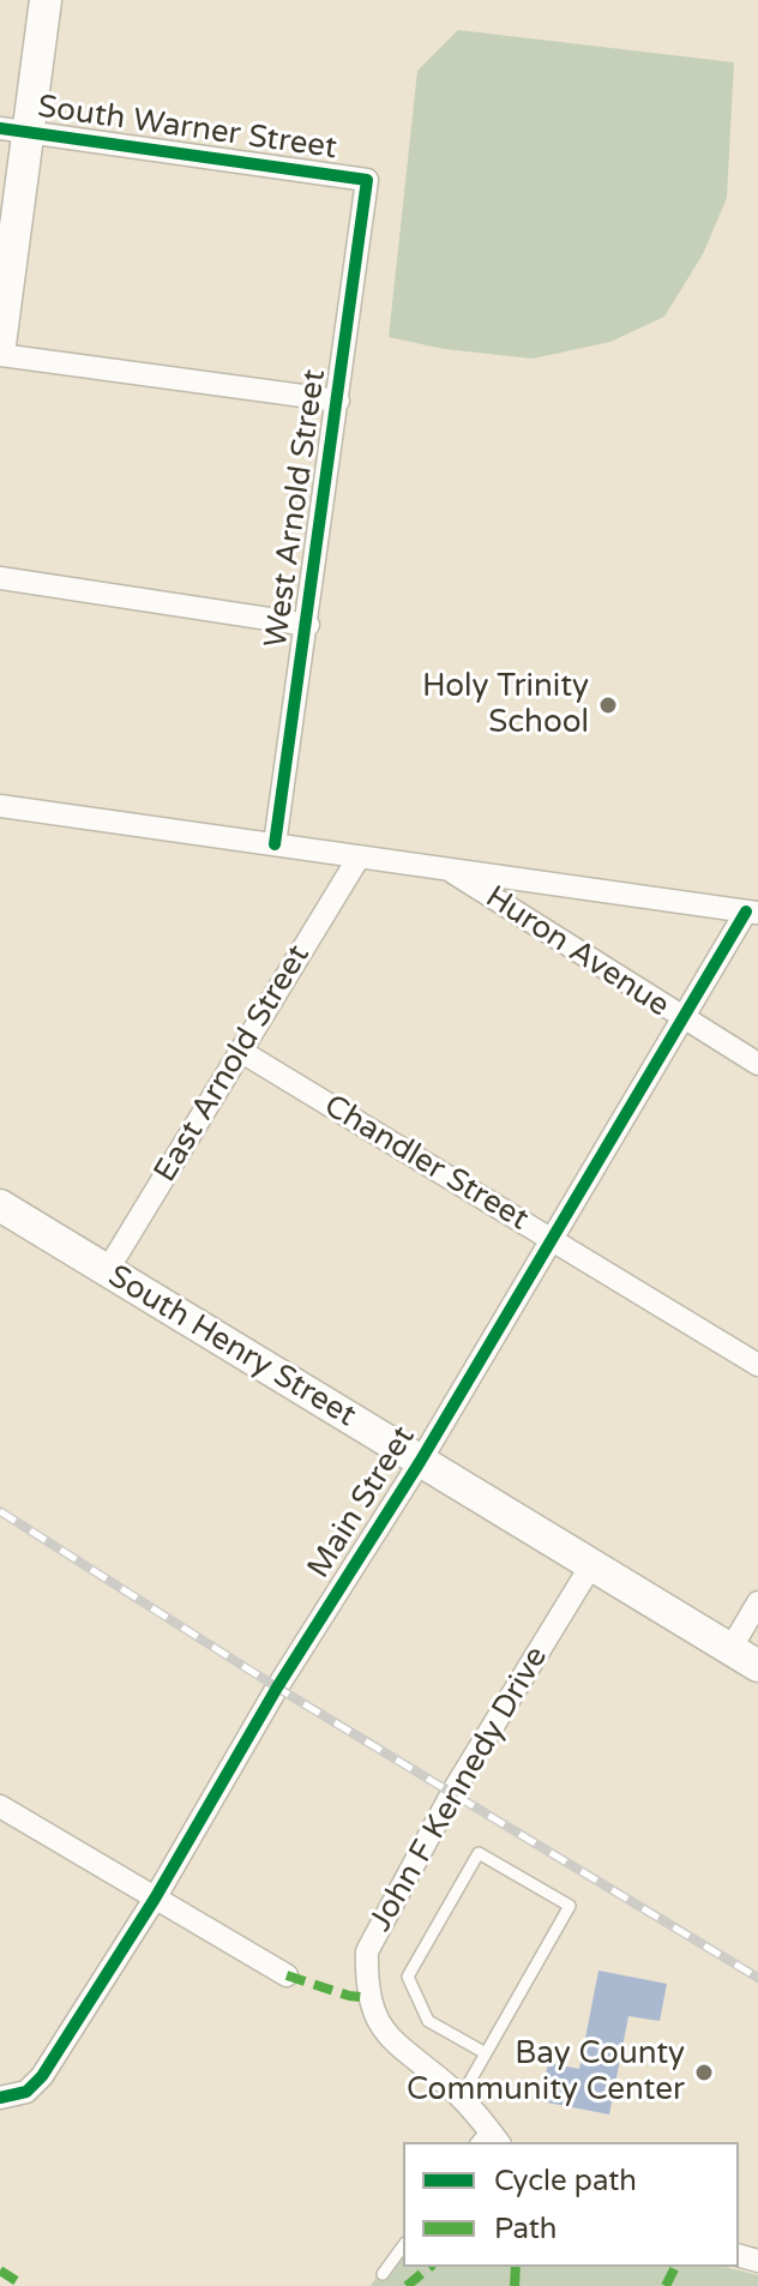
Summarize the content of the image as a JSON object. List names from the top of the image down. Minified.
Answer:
{"streets":{"street":["South Warner Street","West Arnold Street","Huron Avenue","East Arnold Street","Chandler Street","South Henry Street","Main Street","John F Kennedy Drive"]},"crossings":[["South Warner Street","West Arnold Street"],["Huron Avenue","Main Street"],["East Arnold Street","Chandler Street"],["East Arnold Street","South Henry Street"],["Chandler Street","Main Street"],["South Henry Street","Main Street"],["South Henry Street","John F Kennedy Drive"]],"places":["Holy Trinity School","Bay County Community Center"],"legend":["Cycle path","Path"]}
